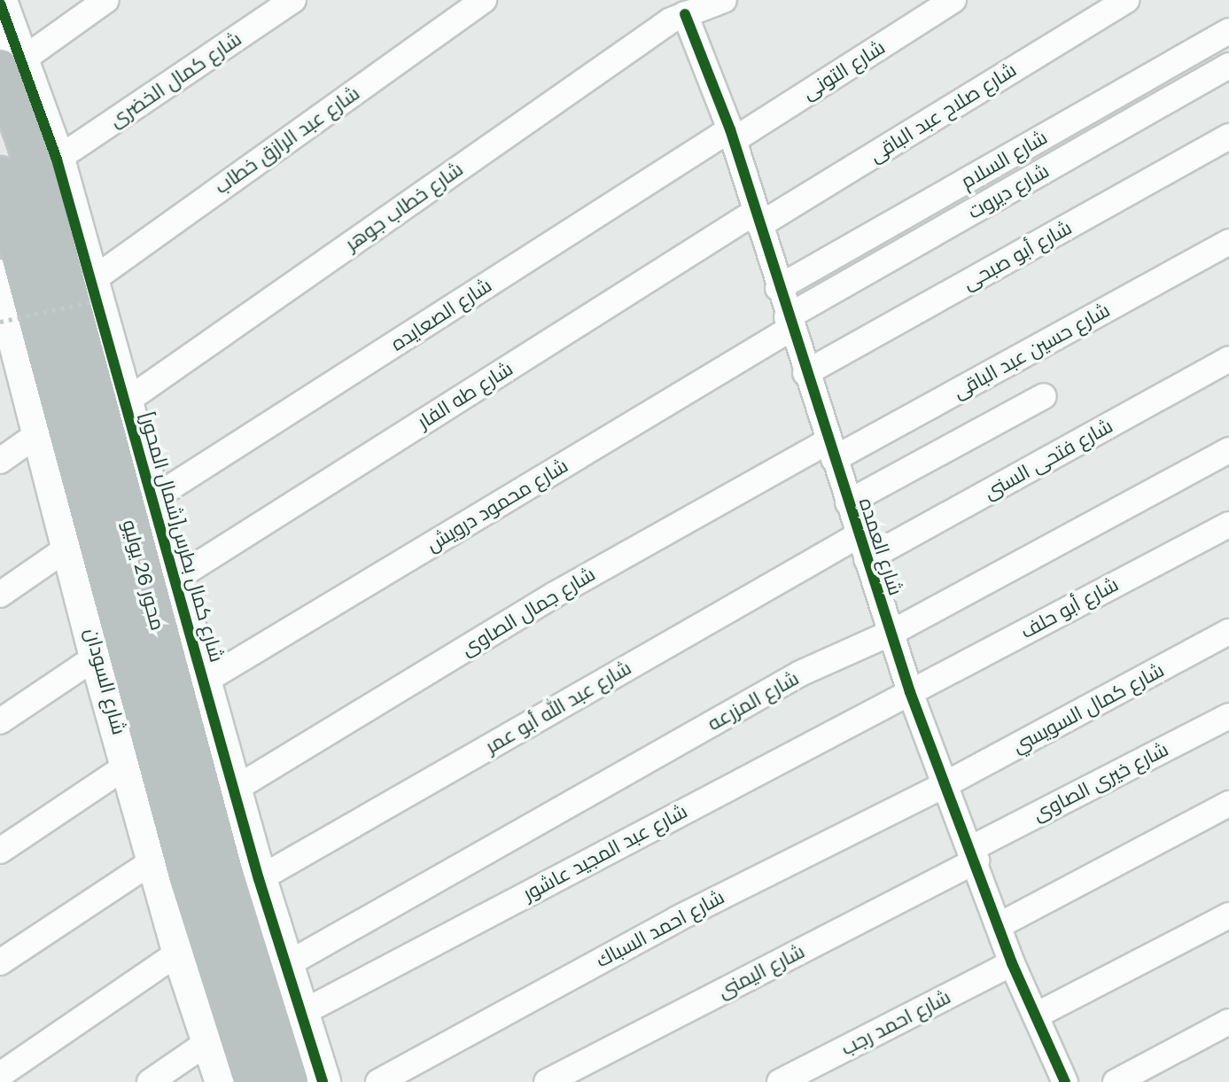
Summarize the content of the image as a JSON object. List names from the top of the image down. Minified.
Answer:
{"streets":{"highway":["محور 26 يوليو"],"street":["شارع التونى","شارع كمال الخضرى","شارع صلاح عبد الباقى","شارع عبد الرازق خطاب","شارع السلام","شارع ديروت","شارع خطاب جوهر","شارع أبو صبحى","شارع الصعايده","شارع حسين عبد الباقى","شارع طه الفار","شارع فتحى السنى","شارع محمود درويش","شارع كمال بطرس[شمال المحور]","شارع العمده","شارع أبو حلف","شارع جمال الصاوى","شارع السودان","شارع المزرعه","شارع عبد الله أبو عمر","شارع كمال السويسي","شارع خيرى الصاوى","شارع عبد المجيد عاشور","شارع احمد السباك","شارع اليمنى","شارع احمد رجب"]},"crossings":[["شارع التونى","شارع الصعايده"],["شارع التونى","شارع العمده"],["شارع كمال الخضرى","شارع كمال بطرس[شمال المحور]"],["شارع صلاح عبد الباقى","شارع طه الفار"],["شارع صلاح عبد الباقى","شارع العمده"],["شارع عبد الرازق خطاب","شارع كمال بطرس[شمال المحور]"],["شارع السلام","شارع العمده"],["شارع ديروت","شارع محمود درويش"],["شارع ديروت","شارع العمده"],["شارع خطاب جوهر","شارع كمال بطرس[شمال المحور]"],["شارع خطاب جوهر","شارع العمده"],["شارع أبو صبحى","شارع العمده"],["شارع الصعايده","شارع كمال بطرس[شمال المحور]"],["شارع الصعايده","شارع العمده"],["شارع حسين عبد الباقى","شارع العمده"],["شارع حسين عبد الباقى","شارع جمال الصاوى"],["شارع طه الفار","شارع كمال بطرس[شمال المحور]"],["شارع طه الفار","شارع العمده"],["شارع فتحى السنى","شارع العمده"],["شارع فتحى السنى","شارع عبد الله أبو عمر"],["شارع محمود درويش","شارع كمال بطرس[شمال المحور]"],["شارع محمود درويش","شارع العمده"],["شارع كمال بطرس[شمال المحور]","محور 26 يوليو"],["شارع كمال بطرس[شمال المحور]","شارع جمال الصاوى"],["شارع كمال بطرس[شمال المحور]","شارع المزرعه"],["شارع كمال بطرس[شمال المحور]","شارع عبد الله أبو عمر"],["شارع كمال بطرس[شمال المحور]","شارع عبد المجيد عاشور"],["شارع العمده","شارع أبو حلف"],["شارع العمده","شارع جمال الصاوى"],["شارع العمده","شارع المزرعه"],["شارع العمده","شارع عبد الله أبو عمر"],["شارع العمده","شارع كمال السويسي"],["شارع العمده","شارع خيرى الصاوى"],["شارع العمده","شارع عبد المجيد عاشور"],["شارع العمده","شارع احمد السباك"],["شارع العمده","شارع اليمنى"],["شارع العمده","شارع احمد رجب"],["شارع أبو حلف","شارع عبد المجيد عاشور"],["شارع كمال السويسي","شارع احمد السباك"],["شارع خيرى الصاوى","شارع اليمنى"]]}
